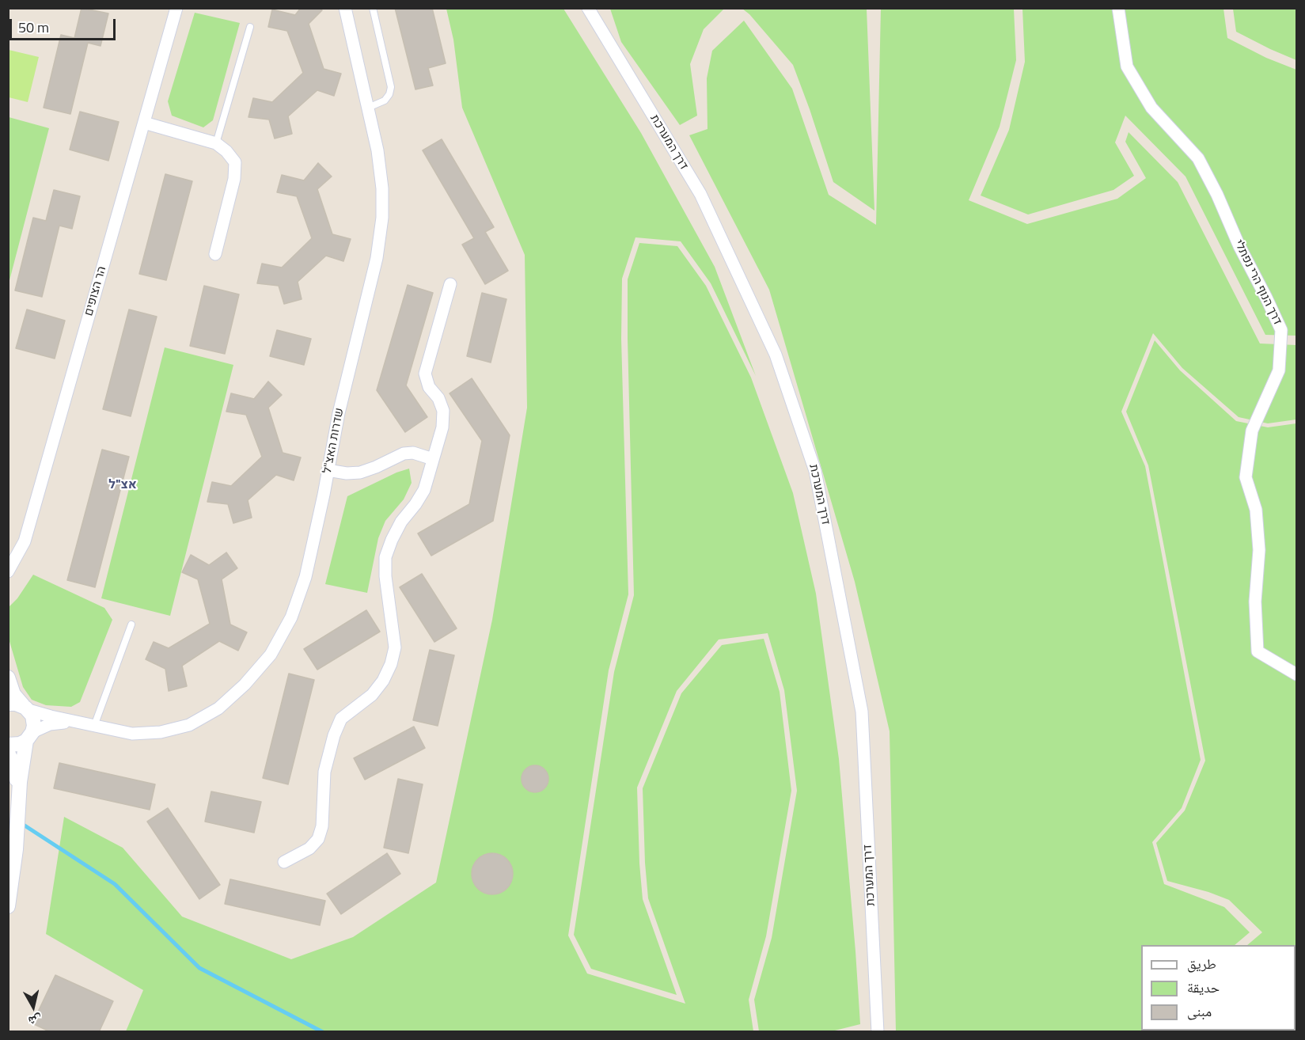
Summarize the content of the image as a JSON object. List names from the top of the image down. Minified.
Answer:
{"streets":{"street":["דרך המערכת","דרך הנוף הרי נפתלי","הר הצופים","שדרות האצ\"ל"]},"districts":["אצ\"ל"],"legend":["طريق","حديقة","مبنى"],"scale_bar":"50 m","north":"bottom"}
